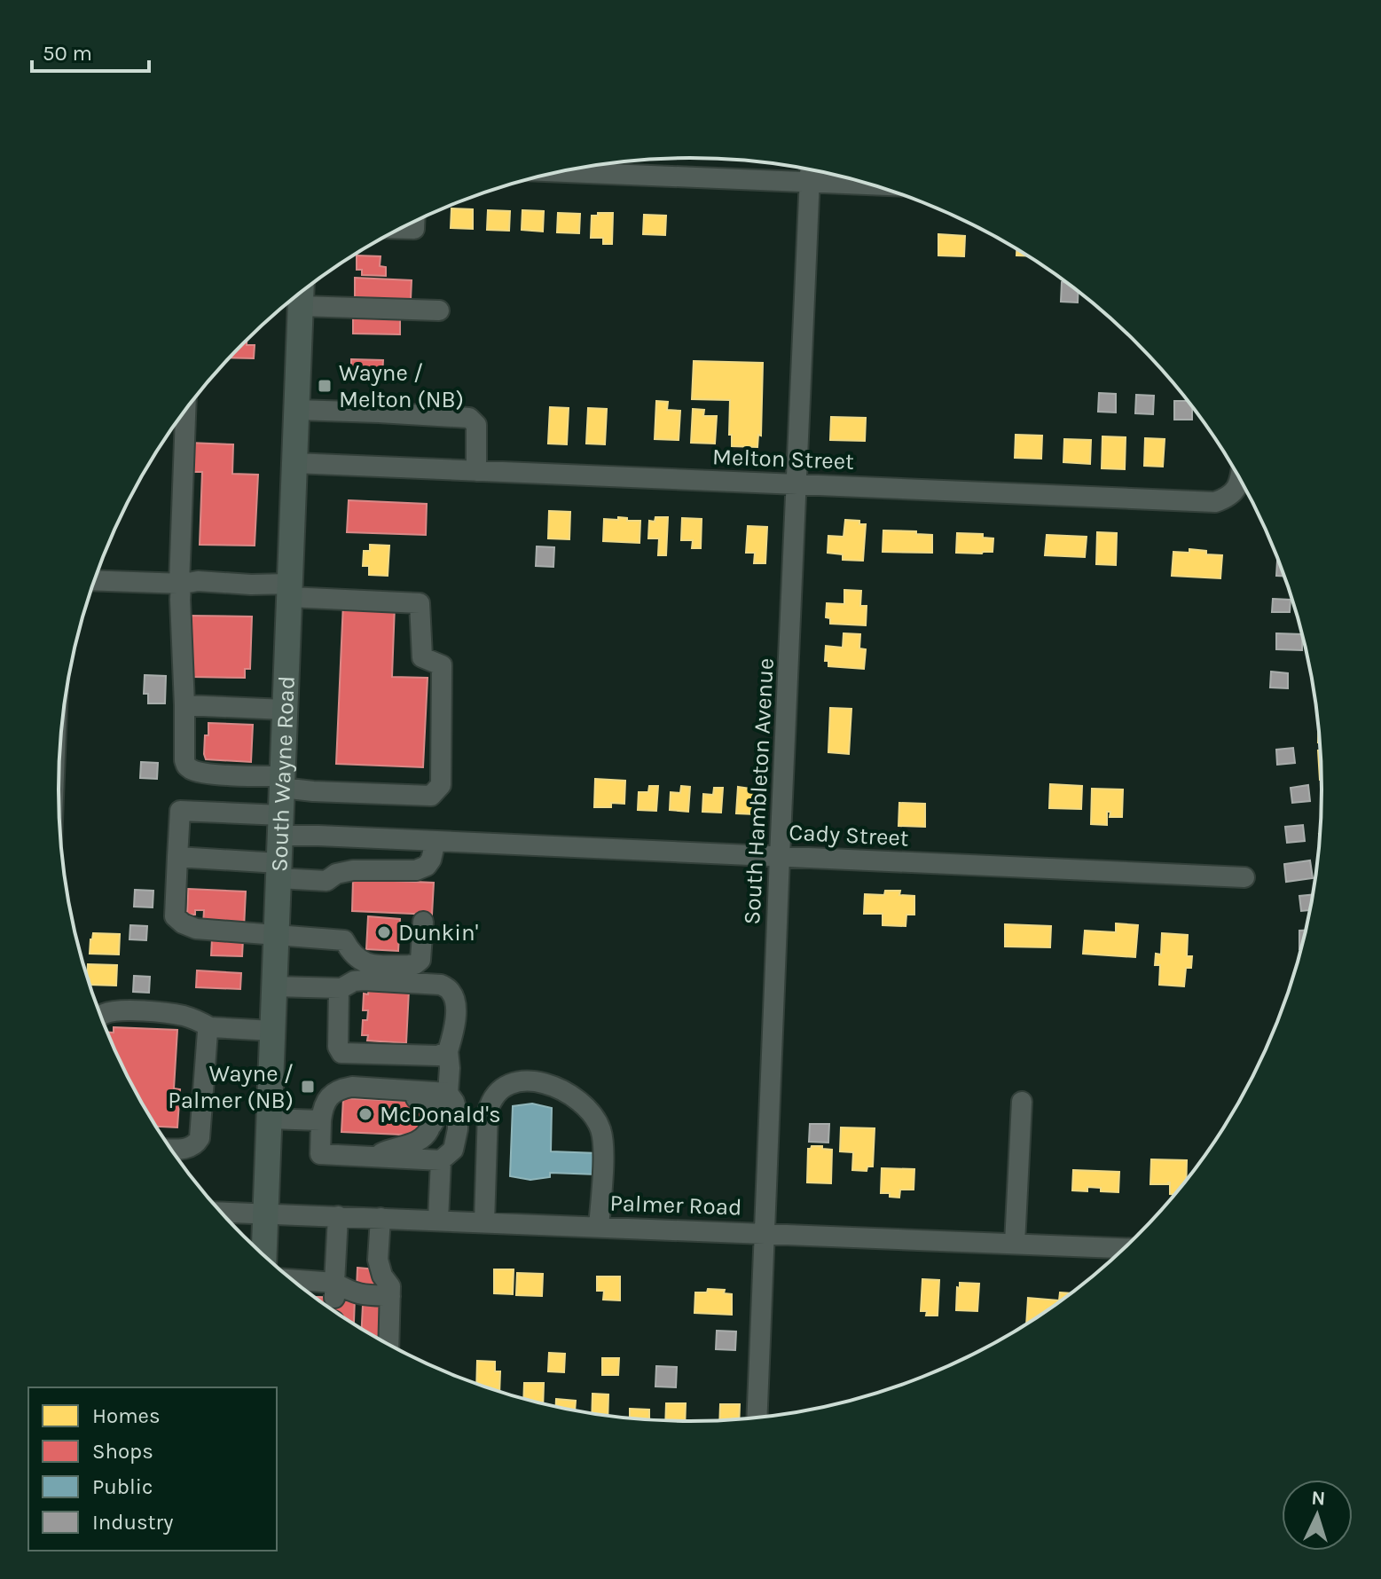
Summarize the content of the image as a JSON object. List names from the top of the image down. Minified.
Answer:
{"streets":{"main road":["South Wayne Road"],"street":["Melton Street","South Hambleton Avenue","Cady Street","Palmer Road"]},"crossings":[["Melton Street","South Wayne Road"],["Melton Street","South Hambleton Avenue"],["South Wayne Road","Cady Street"],["South Wayne Road","Palmer Road"],["South Hambleton Avenue","Cady Street"],["South Hambleton Avenue","Palmer Road"]],"places":{"transit":["Wayne / Melton (NB)","Wayne / Palmer (NB)"],"other":["Dunkin'","McDonald's"]},"legend":["Homes","Shops","Public","Industry"],"scale_bar":"50 m","north":"top"}
